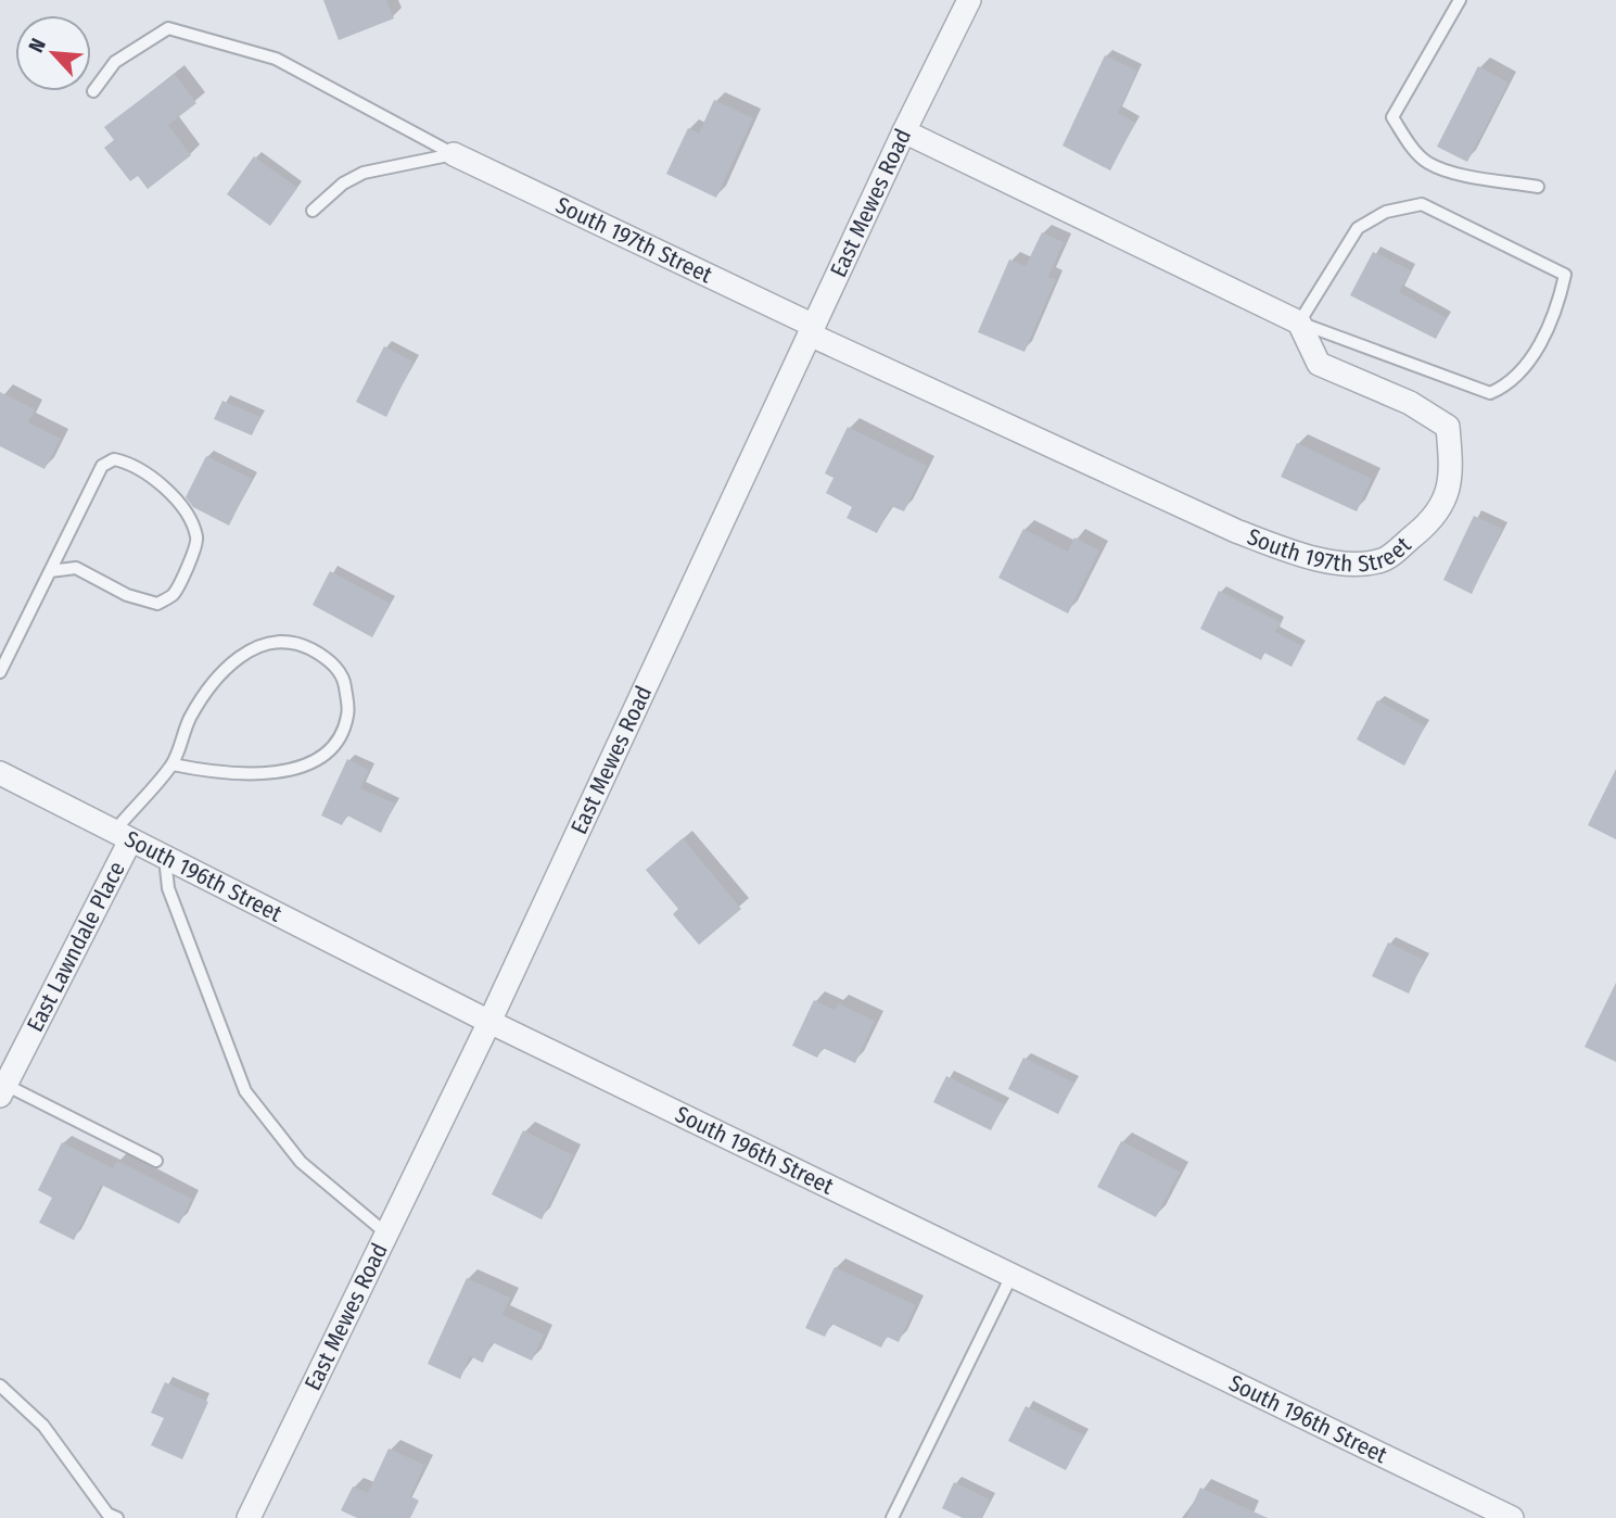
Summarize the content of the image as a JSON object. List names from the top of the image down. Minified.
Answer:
{"streets":{"street":["East Mewes Road","South 197th Street","South 196th Street","East Lawndale Place"]},"crossings":[["East Mewes Road","South 197th Street"],["East Mewes Road","South 196th Street"],["South 196th Street","East Lawndale Place"]],"north":"top left"}
